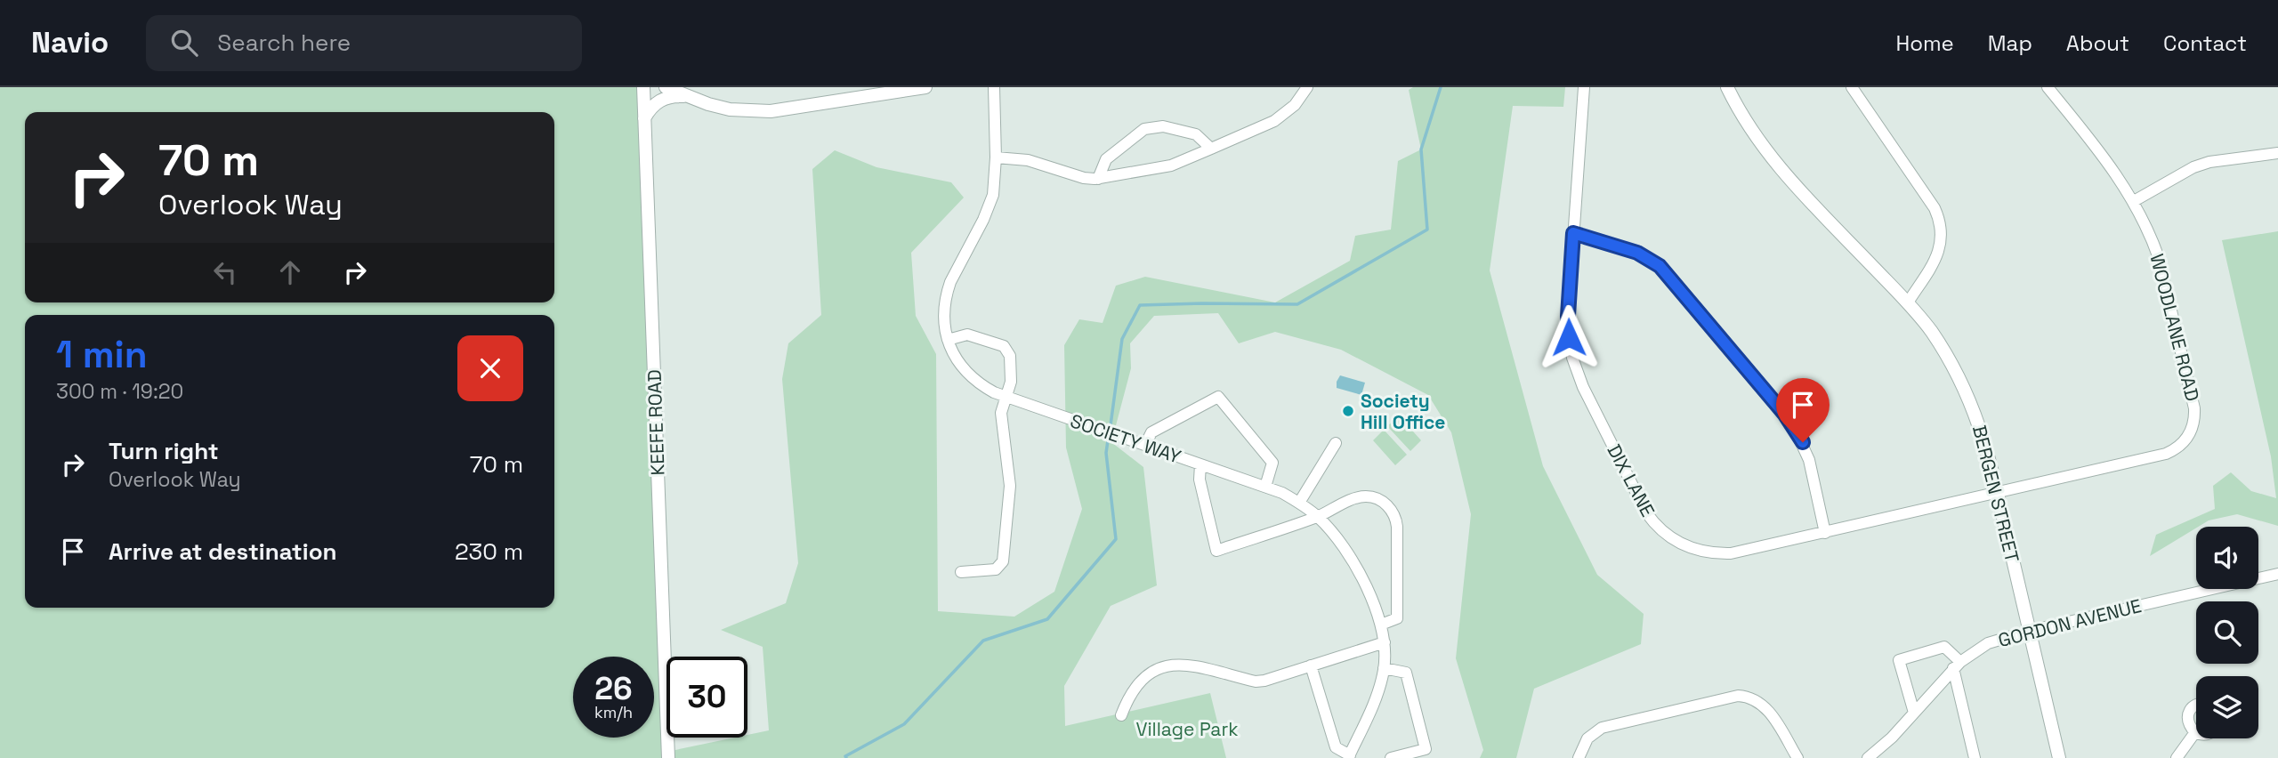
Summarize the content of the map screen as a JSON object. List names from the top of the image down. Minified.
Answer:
{"streets":{"street":["WOODLANE ROAD","KEEFE ROAD","SOCIETY WAY","DIX LANE","BERGEN STREET","GORDON AVENUE"]},"crossings":[["WOODLANE ROAD","DIX LANE"],["WOODLANE ROAD","BERGEN STREET"],["DIX LANE","BERGEN STREET"],["BERGEN STREET","GORDON AVENUE"]],"parks":["Village Park"],"places":["Society Hill Office"],"page":{"header":"Navio","search":"Search here","nav":["Home","Map","About","Contact"],"turn":["70 m","Overlook Way"],"heading":["1 min","300 m · 19:20"],"list":[{"name":"Turn right","note":"Overlook Way","value":"70 m"},{"name":"Arrive at destination","value":"230 m"}],"speed":"26 km/h","limit":"30"}}
